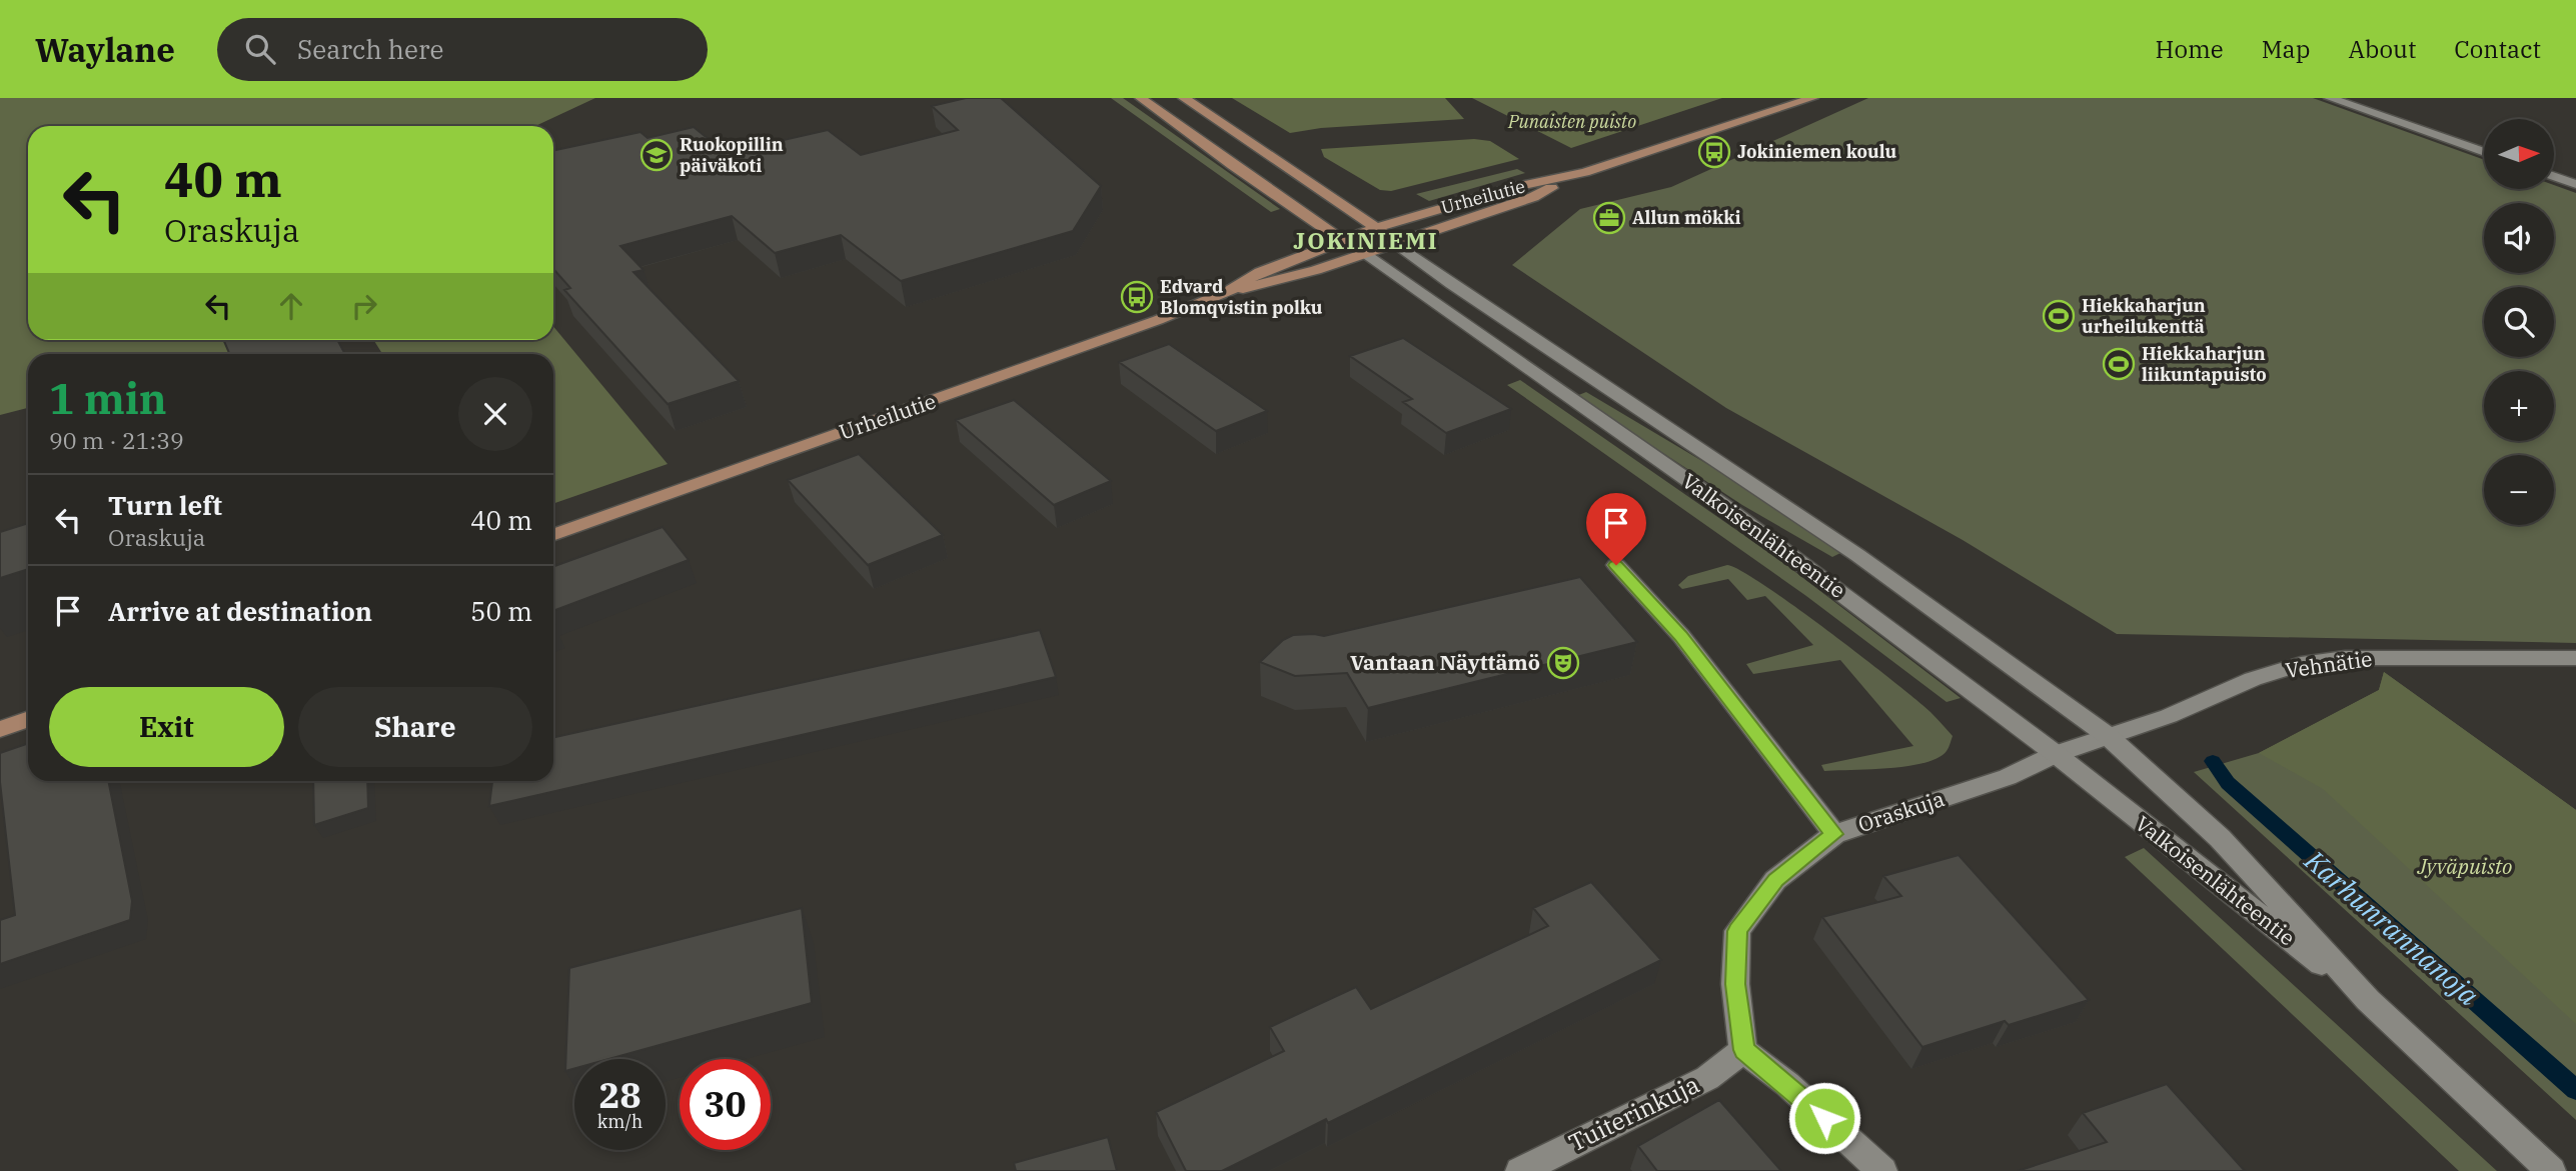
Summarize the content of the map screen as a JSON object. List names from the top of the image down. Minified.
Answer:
{"streets":{"main road":["Urheilutie","Valkoisenlähteentie"],"street":["Vehnätie","Oraskuja","Tuiterinkuja"]},"crossings":[["Urheilutie","Valkoisenlähteentie"],["Valkoisenlähteentie","Vehnätie"],["Valkoisenlähteentie","Oraskuja"],["Vehnätie","Oraskuja"]],"districts":["JOKINIEMI"],"water":["Karhunrannanoja"],"parks":["Punaisten puisto","Jyväpuisto"],"places":{"bus stop":["Jokiniemen koulu","Edvard Blomqvistin polku"],"school or university":["Ruokopillin päiväkoti"],"office":["Allun mökki"],"sports":["Hiekkaharjun urheilukenttä","Hiekkaharjun liikuntapuisto"],"theatre":["Vantaan Näyttämö"]},"north":"right","page":{"header":"Waylane","search":"Search here","nav":["Home","Map","About","Contact"],"map_buttons":["+","−"],"turn":["40 m","Oraskuja"],"heading":["1 min","90 m · 21:39"],"list":[{"name":"Turn left","note":"Oraskuja","value":"40 m"},{"name":"Arrive at destination","value":"50 m"}],"buttons":["Exit","Share"],"speed":"28 km/h","limit":"30"}}
